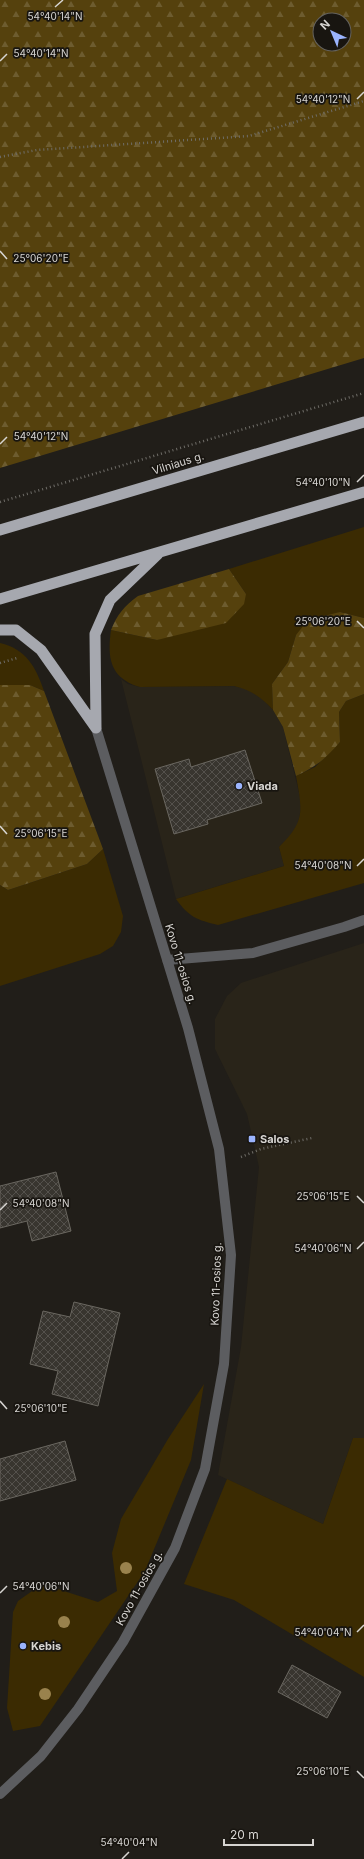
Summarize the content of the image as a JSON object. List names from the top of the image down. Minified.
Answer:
{"streets":{"highway":["Vilniaus g."],"street":["Kovo 11-osios g."]},"places":{"other":["Viada","Kebis"],"transit":["Salos"]},"scale_bar":"20 m","north":"top left","coordinates":["54°40'14\"N","54°40'12\"N","25°06'20\"E","54°40'10\"N","25°06'15\"E","54°40'08\"N","54°40'06\"N","25°06'10\"E","54°40'04\"N"]}
